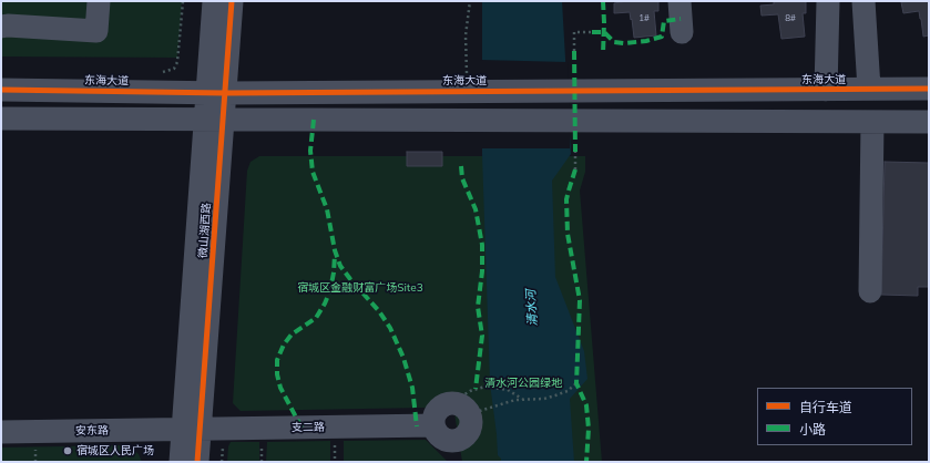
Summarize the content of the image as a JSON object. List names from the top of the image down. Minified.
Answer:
{"streets":{"street":["东海大道","微山湖西路","支二路","安东路"]},"crossings":[["东海大道","微山湖西路"],["微山湖西路","支二路"],["微山湖西路","安东路"],["支二路","安东路"]],"water":["清水河"],"parks":["宿城区金融财富广场Site3","清水河公园绿地"],"places":["宿城区人民广场"],"house_numbers":["1#","8#"],"legend":["自行车道","小路"]}
